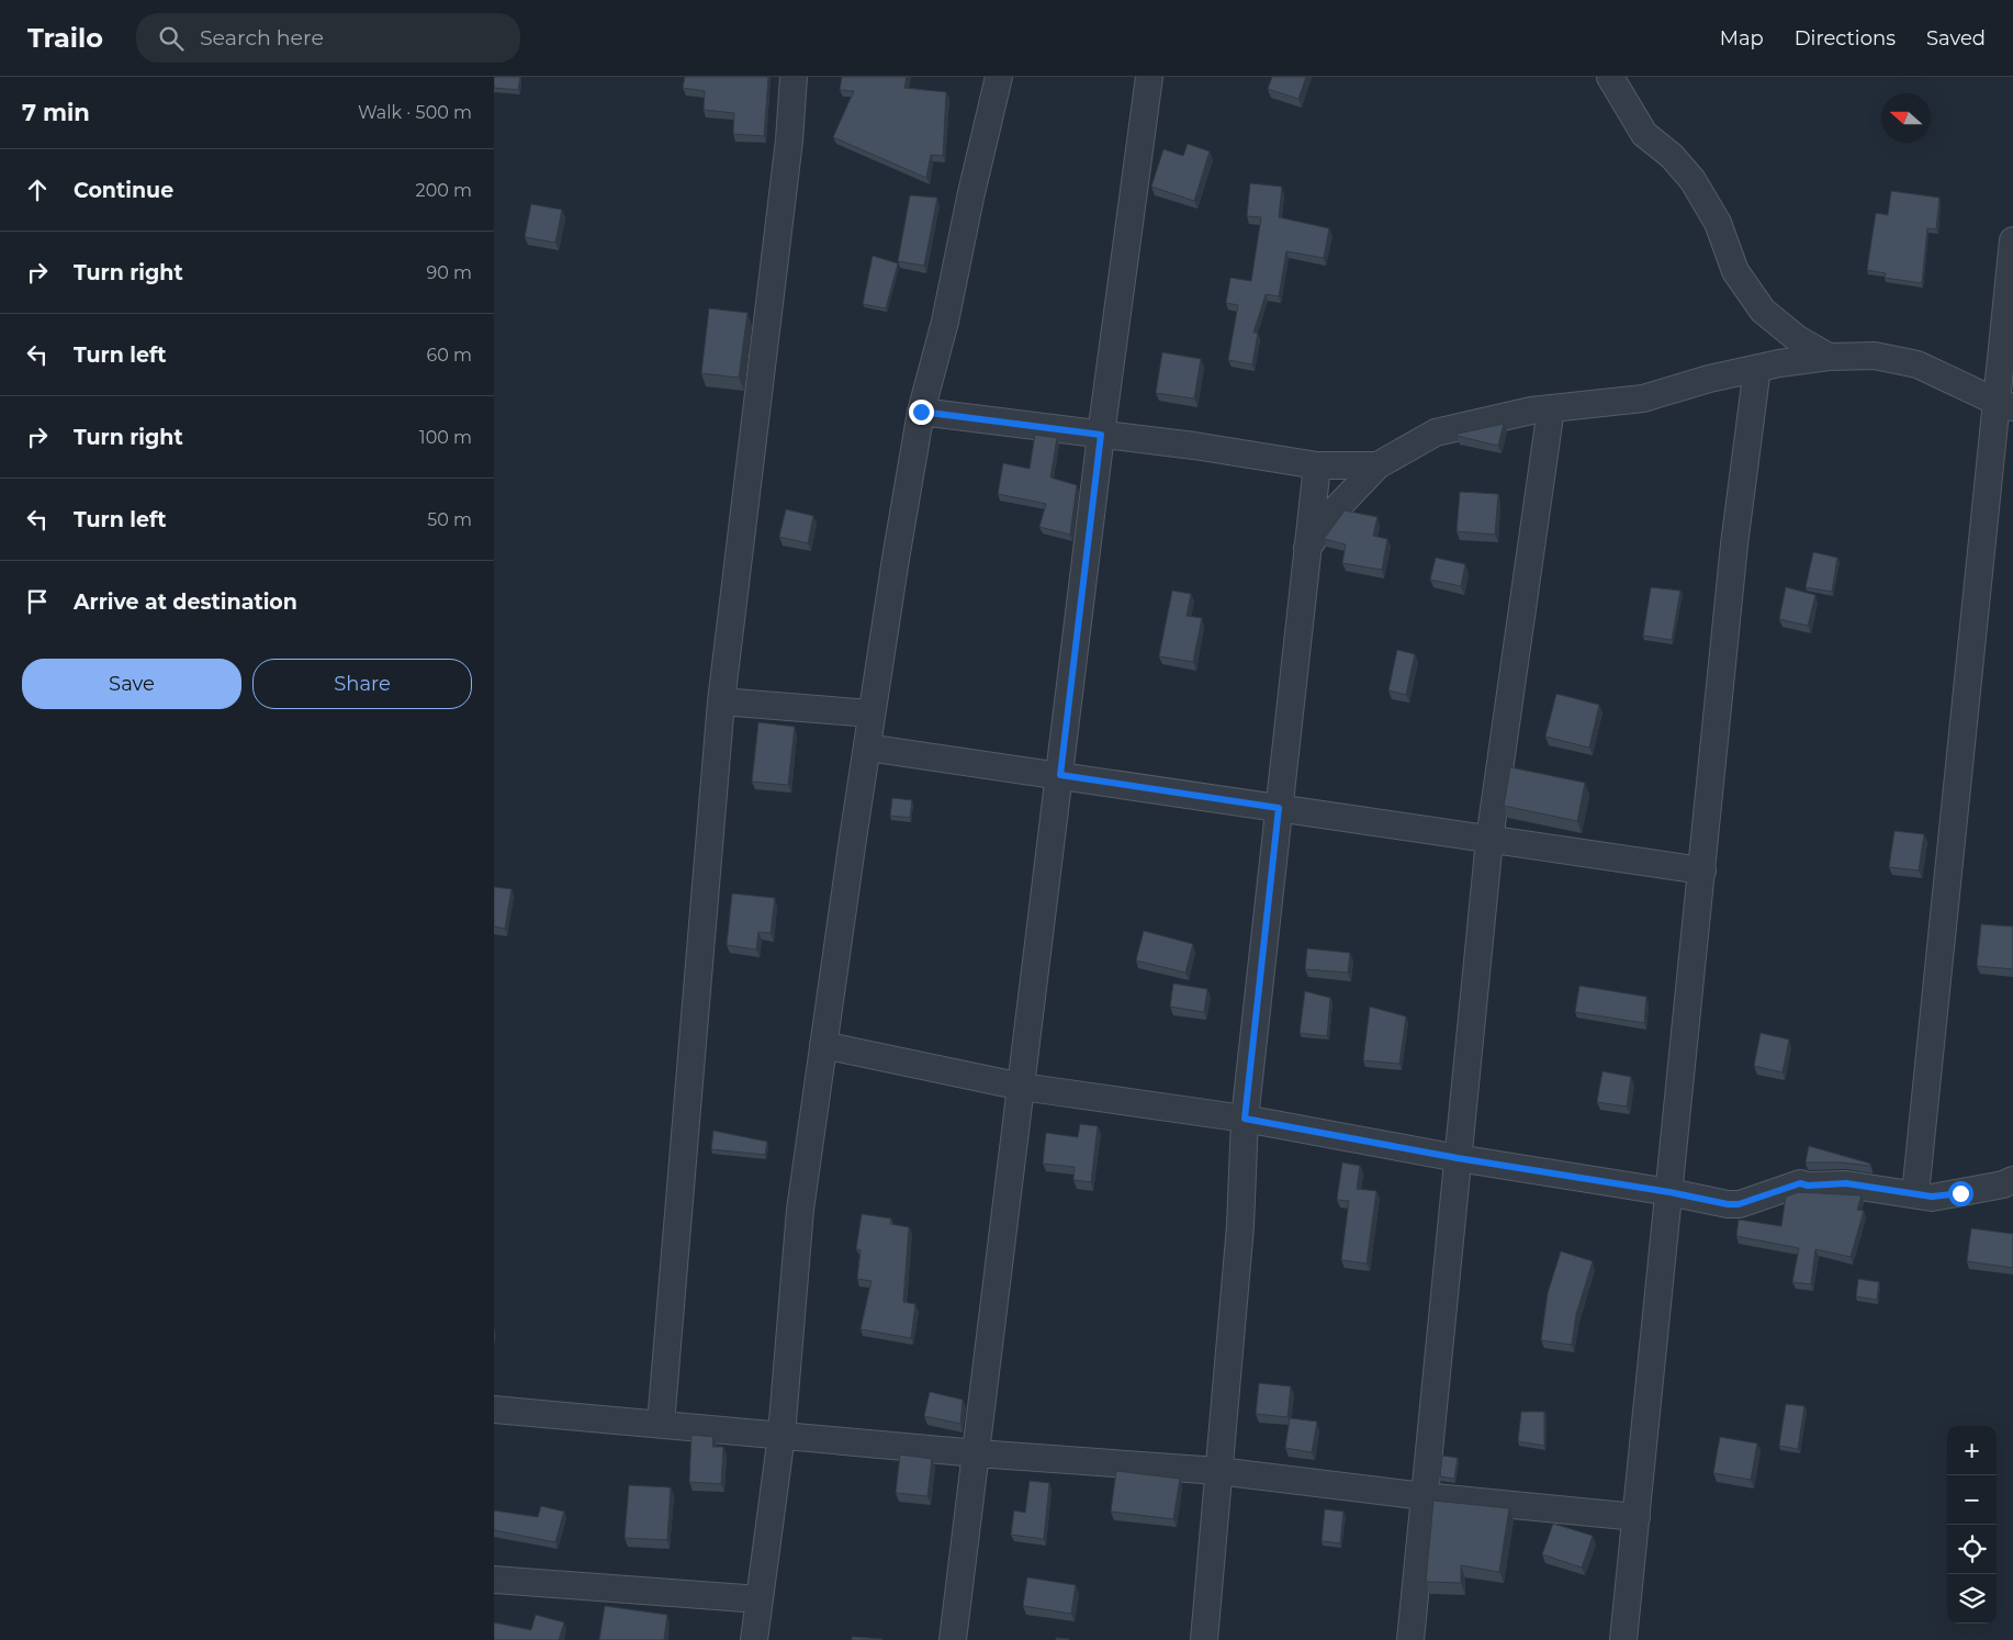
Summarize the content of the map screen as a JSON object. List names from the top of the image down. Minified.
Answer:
{"north":"left","page":{"header":"Trailo","search":"Search here","nav":["Map","Directions","Saved"],"heading":["7 min","Walk · 500 m"],"list":[["Continue","200 m"],["Turn right","90 m"],["Turn left","60 m"],["Turn right","100 m"],["Turn left","50 m"],"Arrive at destination"],"buttons":["Save","Share"],"map_buttons":["+","−"]}}
